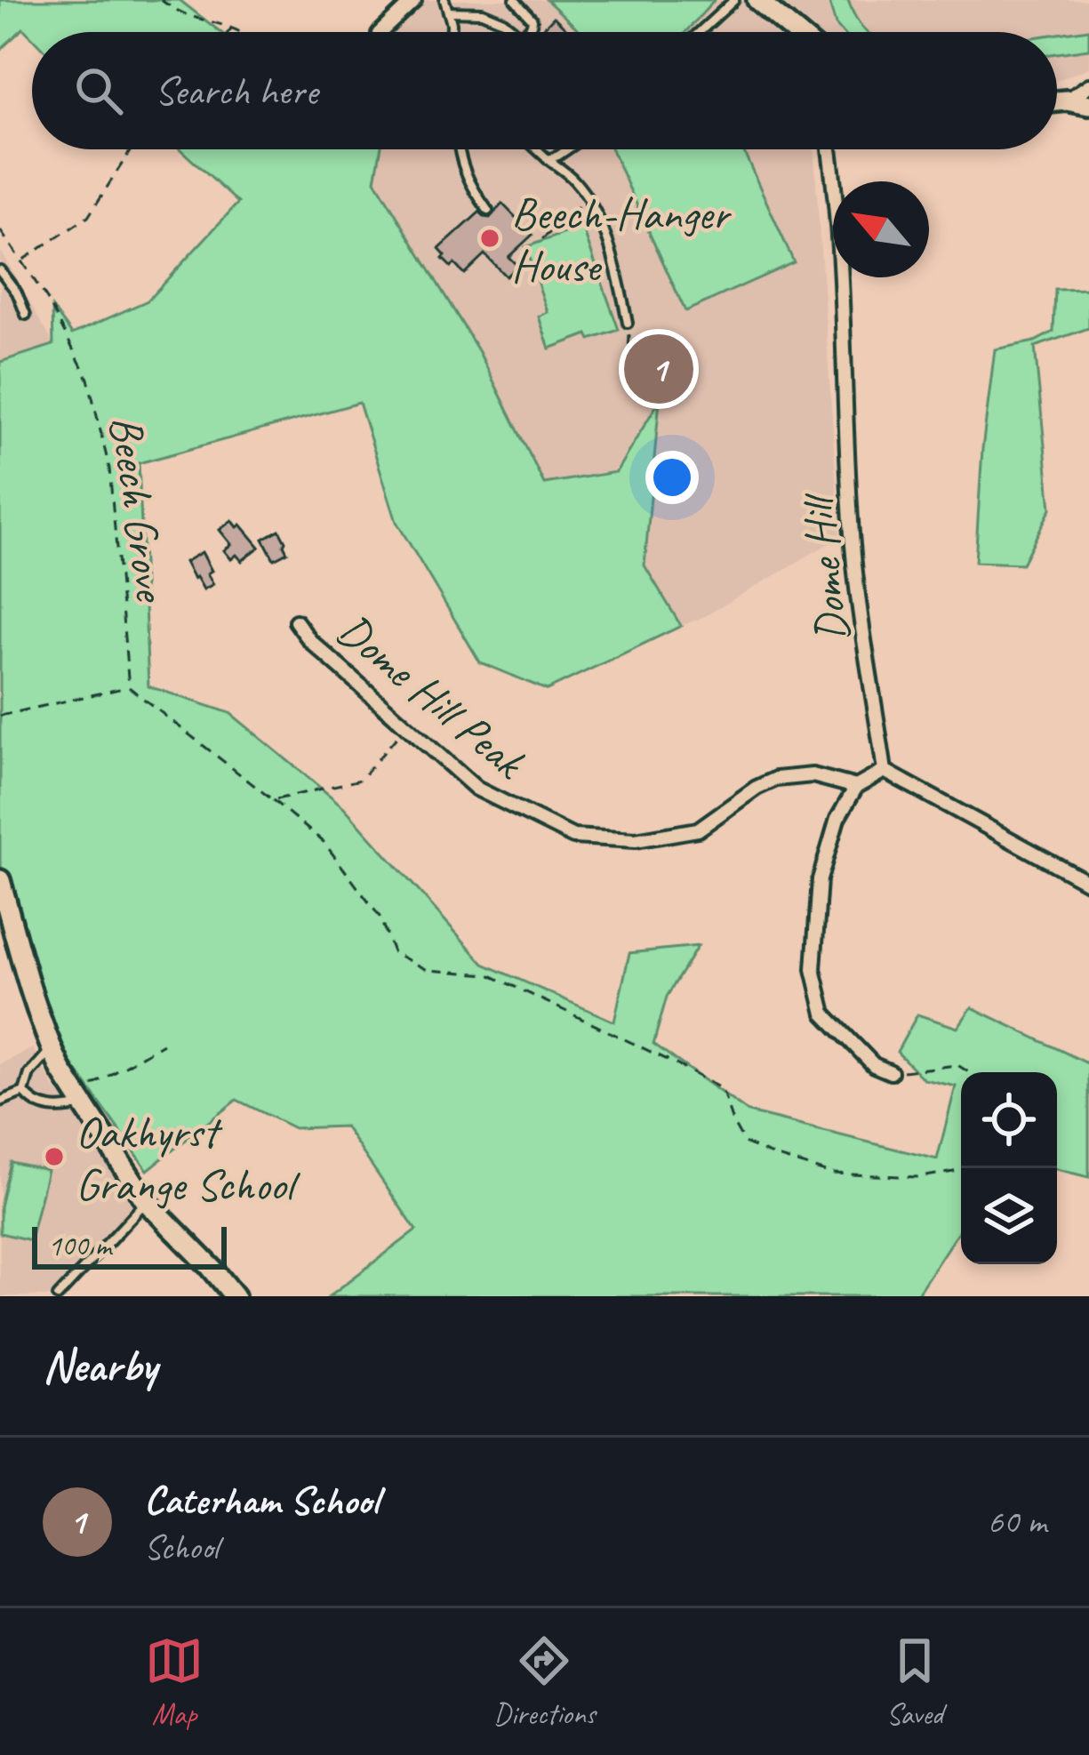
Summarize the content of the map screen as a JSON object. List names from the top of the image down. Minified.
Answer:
{"streets":{"street":["Dome Hill","Dome Hill Peak"],"path":["Beech Grove"]},"places":["Beech-Hanger House","Oakhyrst Grange School"],"scale_bar":"100 m","north":"top left","page":{"search":"Search here","pins":"1","scale":"100 m","heading":"Nearby","list":[{"mark":"1","name":"Caterham School","note":"School","value":"60 m"}],"nav":["Map","Directions","Saved"]}}
